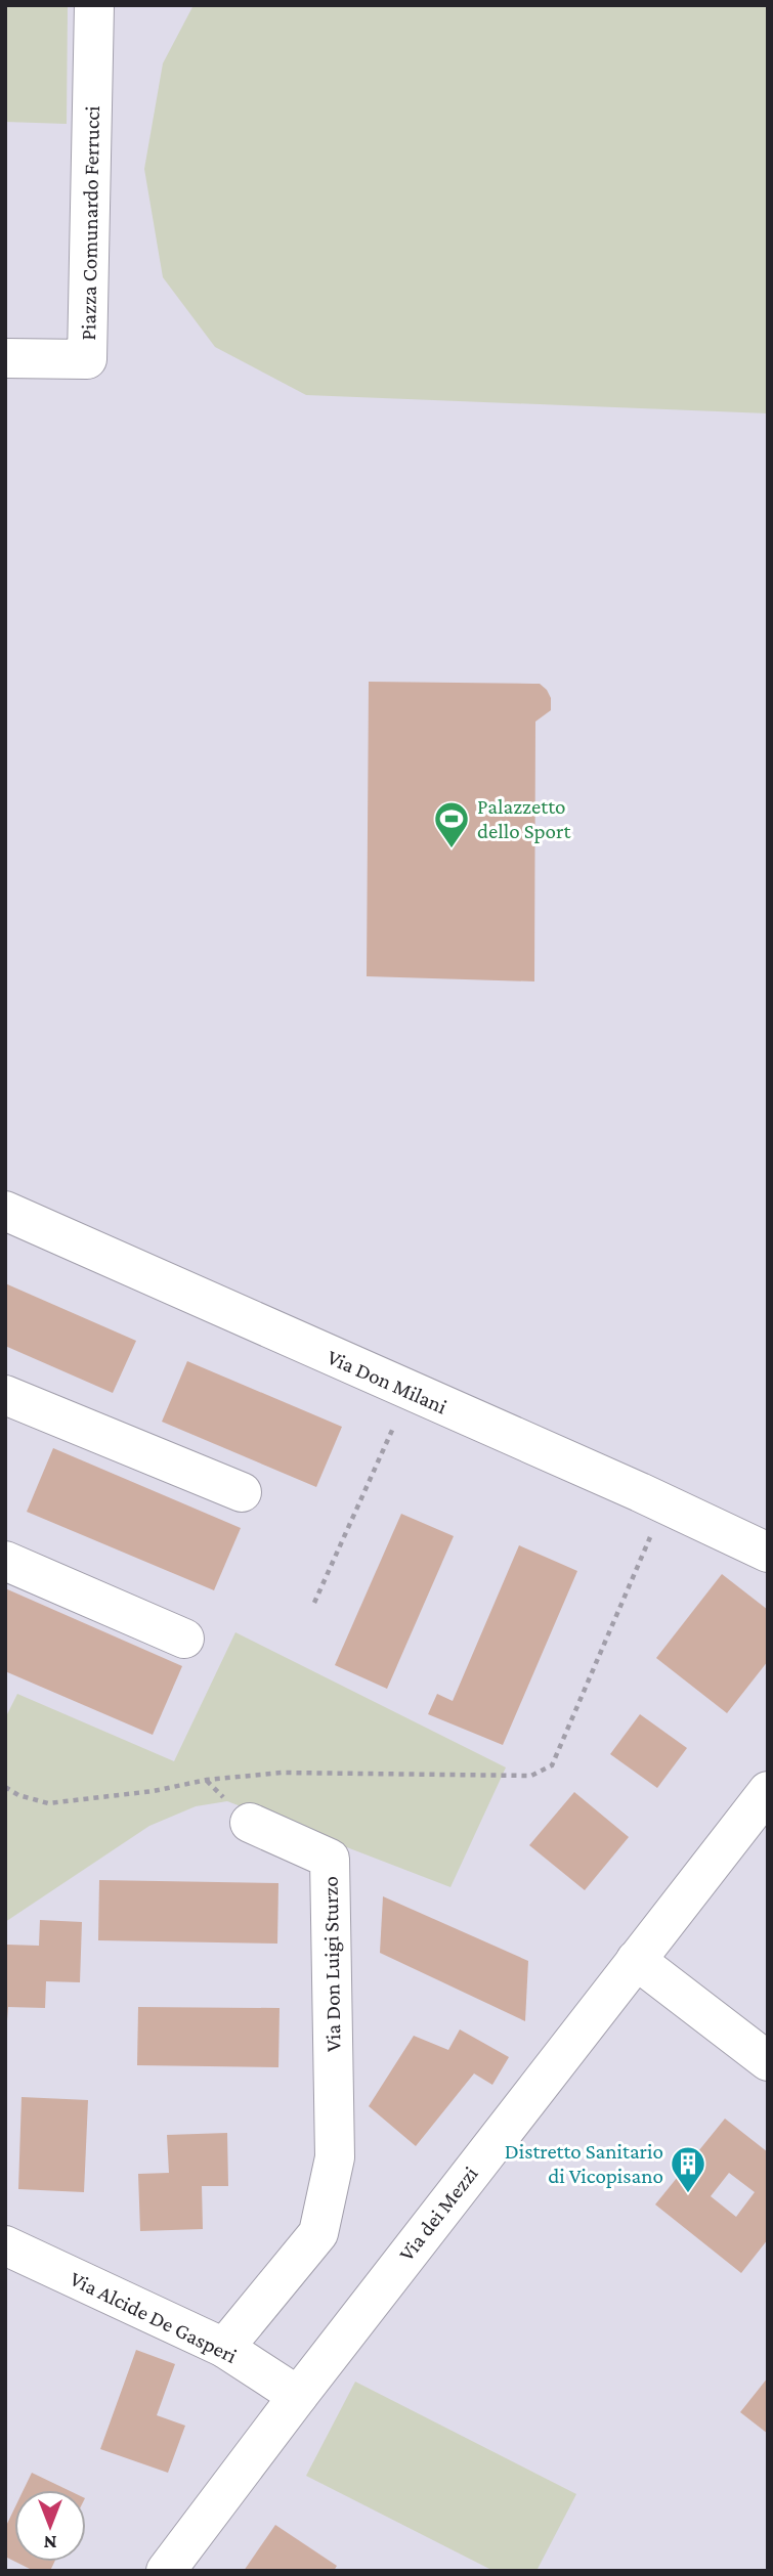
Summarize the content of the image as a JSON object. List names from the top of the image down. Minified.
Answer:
{"streets":{"street":["Piazza Comunardo Ferrucci","Via Don Milani","Via Don Luigi Sturzo","Via dei Mezzi","Via Alcide De Gasperi"]},"crossings":[["Via Don Luigi Sturzo","Via Alcide De Gasperi"],["Via dei Mezzi","Via Alcide De Gasperi"]],"places":{"sports":["Palazzetto dello Sport"],"building":["Distretto Sanitario di Vicopisano"]},"north":"bottom"}
